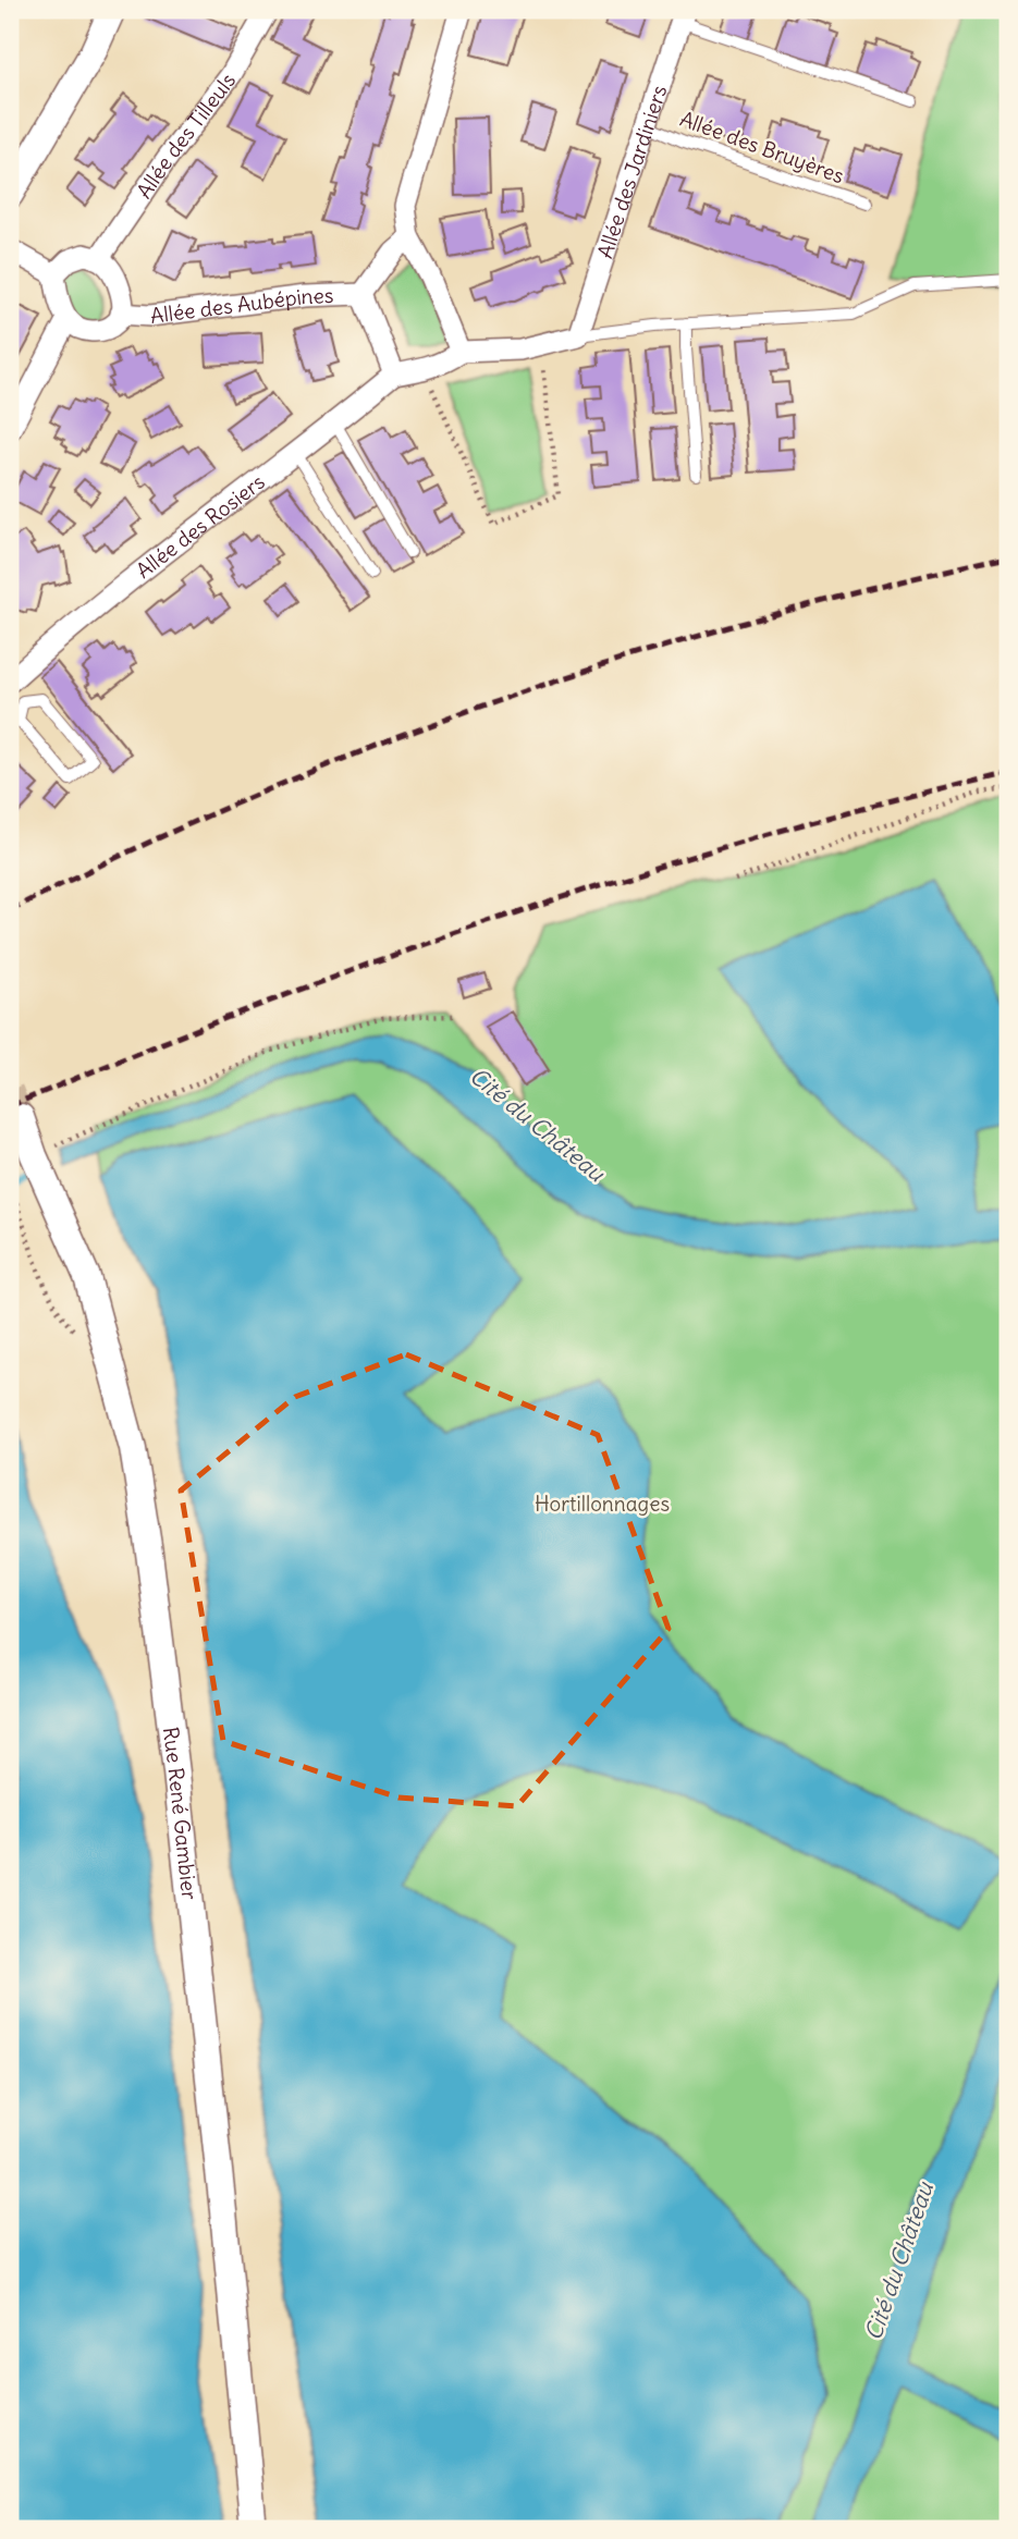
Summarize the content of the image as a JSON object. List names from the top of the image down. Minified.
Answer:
{"streets":{"street":["Allée des Tilleuls","Allée des Jardiniers","Allée des Aubépines","Allée des Rosiers","Rue René Gambier"],"lane":["Allée des Bruyères"]},"crossings":[["Allée des Tilleuls","Allée des Aubépines"],["Allée des Bruyères","Allée des Jardiniers"]],"water":["Cité du Château"],"parks":["Hortillonnages"]}
